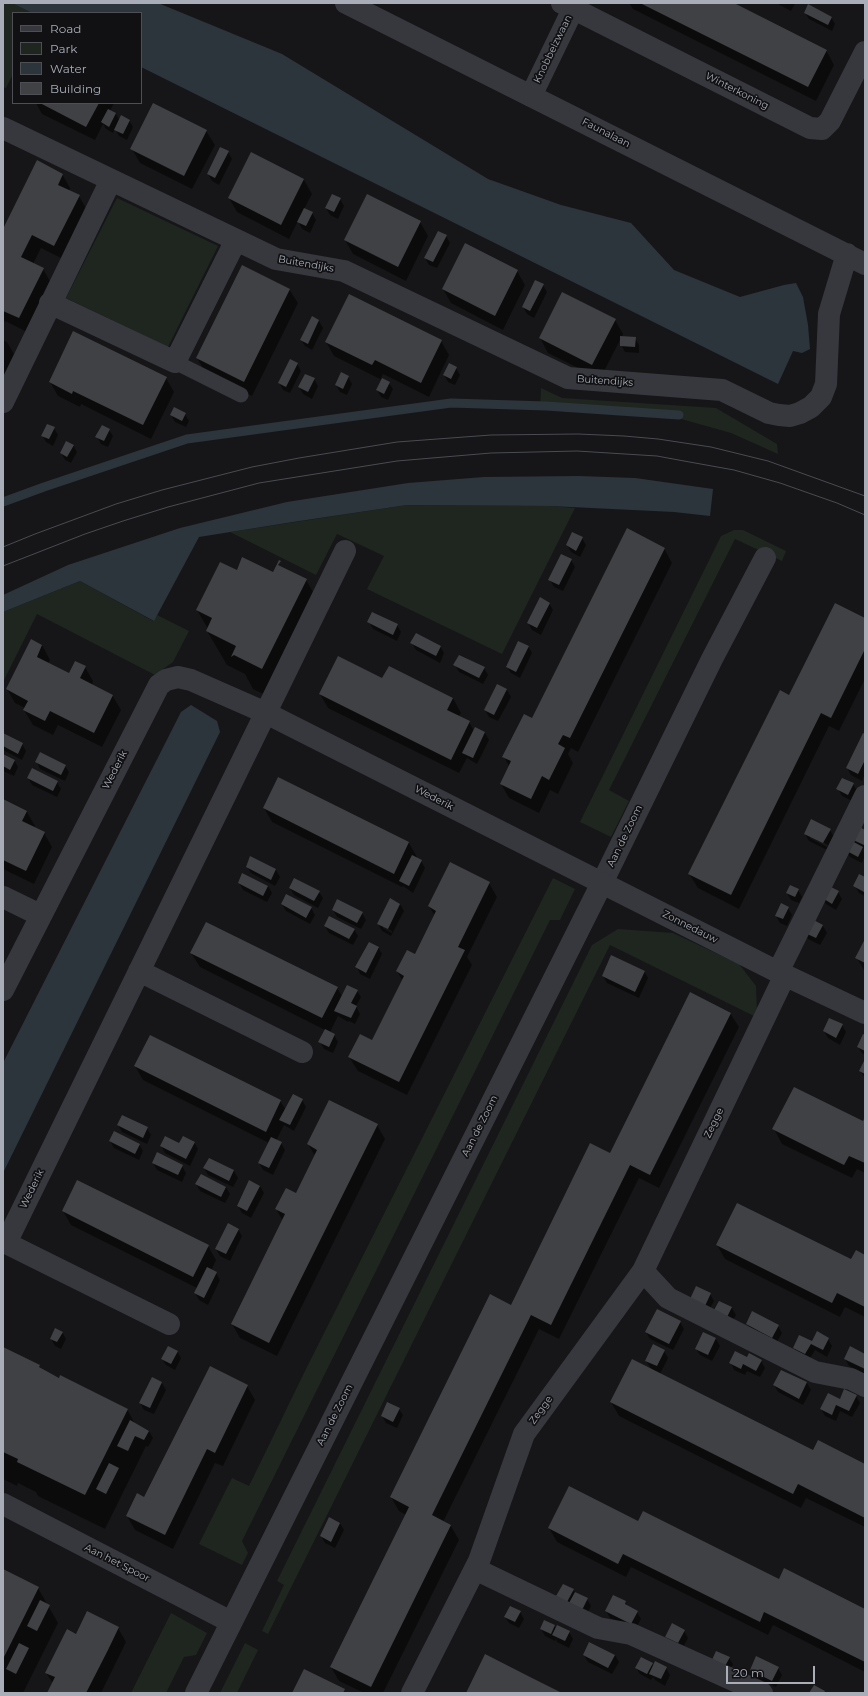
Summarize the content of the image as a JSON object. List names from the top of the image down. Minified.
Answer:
{"streets":{"street":["Knobbelzwaan","Winterkoning","Faunalaan","Buitendijks","Wederik","Aan de Zoom","Zonnedauw","Zegge","Aan het Spoor"]},"crossings":[["Knobbelzwaan","Winterkoning"],["Knobbelzwaan","Faunalaan"],["Faunalaan","Buitendijks"],["Wederik","Aan de Zoom"],["Wederik","Zonnedauw"],["Aan de Zoom","Zonnedauw"],["Aan de Zoom","Aan het Spoor"],["Zonnedauw","Zegge"]],"legend":["Road","Park","Water","Building"],"scale_bar":"20 m"}
